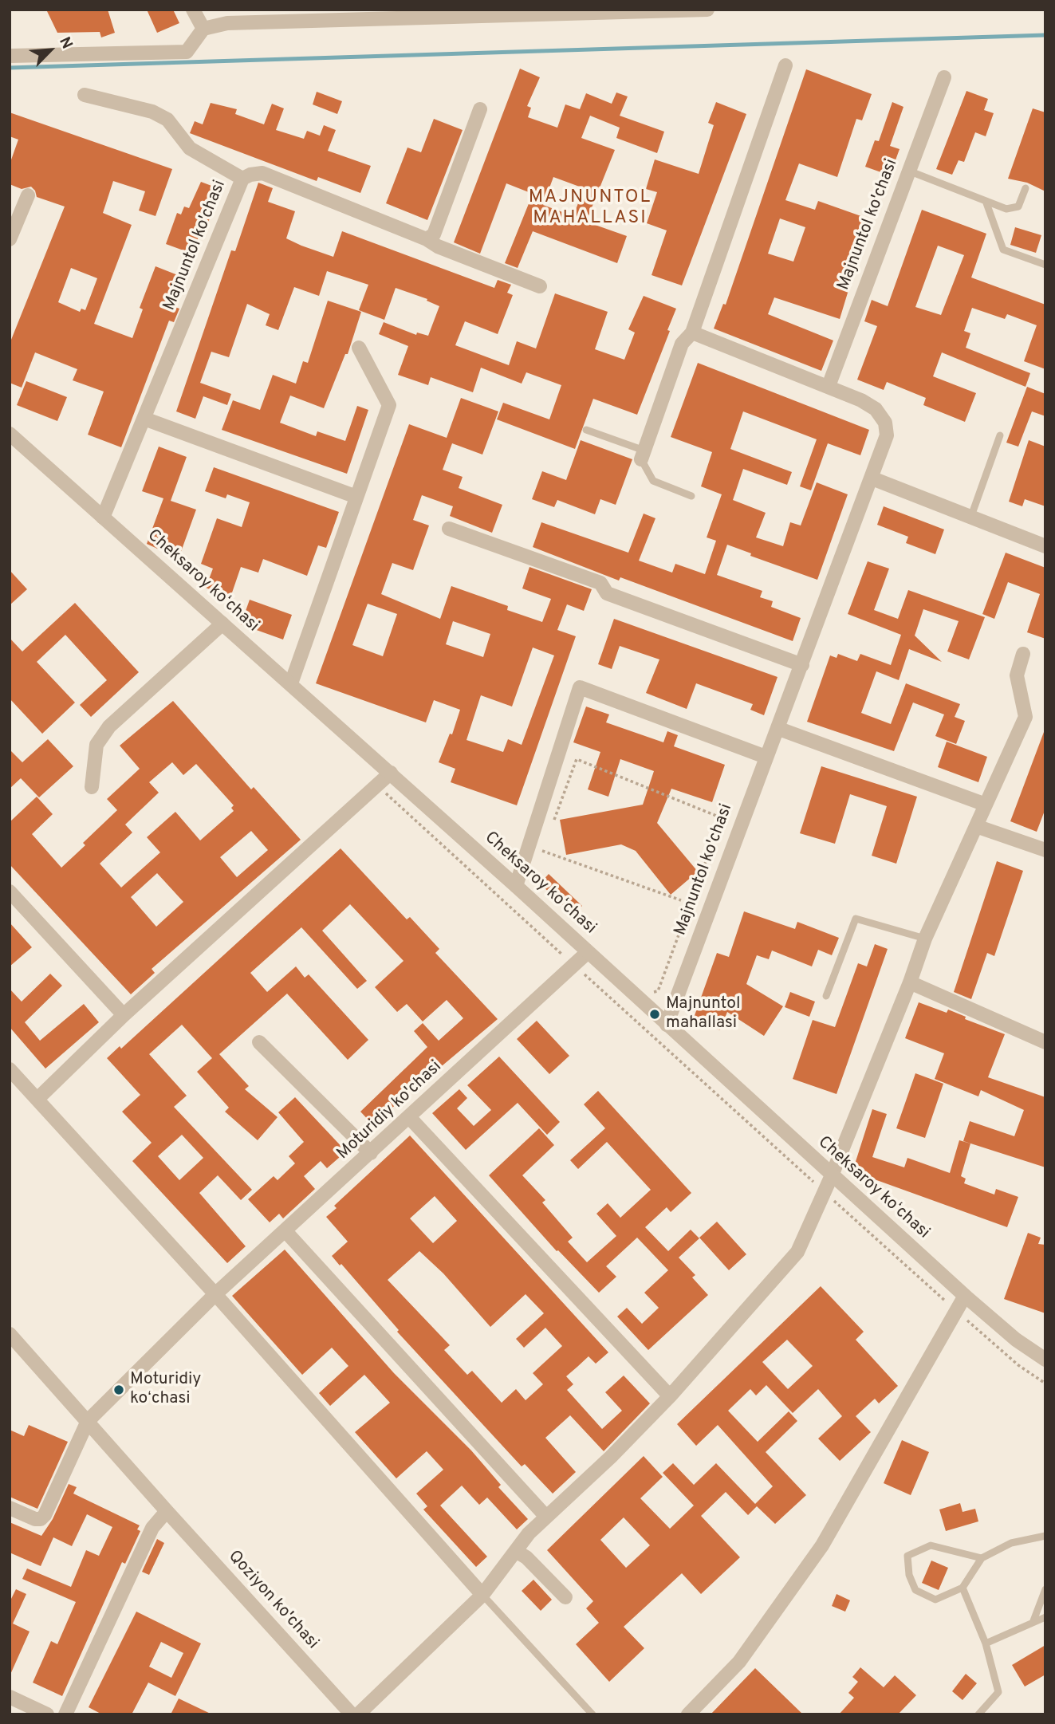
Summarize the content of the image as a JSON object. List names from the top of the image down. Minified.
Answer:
{"streets":{"street":["Majnuntol ko'chasi","Cheksaroy koʻchasi","Moturidiy ko'chasi","Qoziyon ko'chasi"]},"crossings":[["Majnuntol ko'chasi","Cheksaroy koʻchasi"],["Cheksaroy koʻchasi","Moturidiy ko'chasi"],["Moturidiy ko'chasi","Qoziyon ko'chasi"]],"districts":["MAJNUNTOL MAHALLASI"],"places":["Majnuntol mahallasi","Moturidiy koʻchasi"],"north":"top right"}
